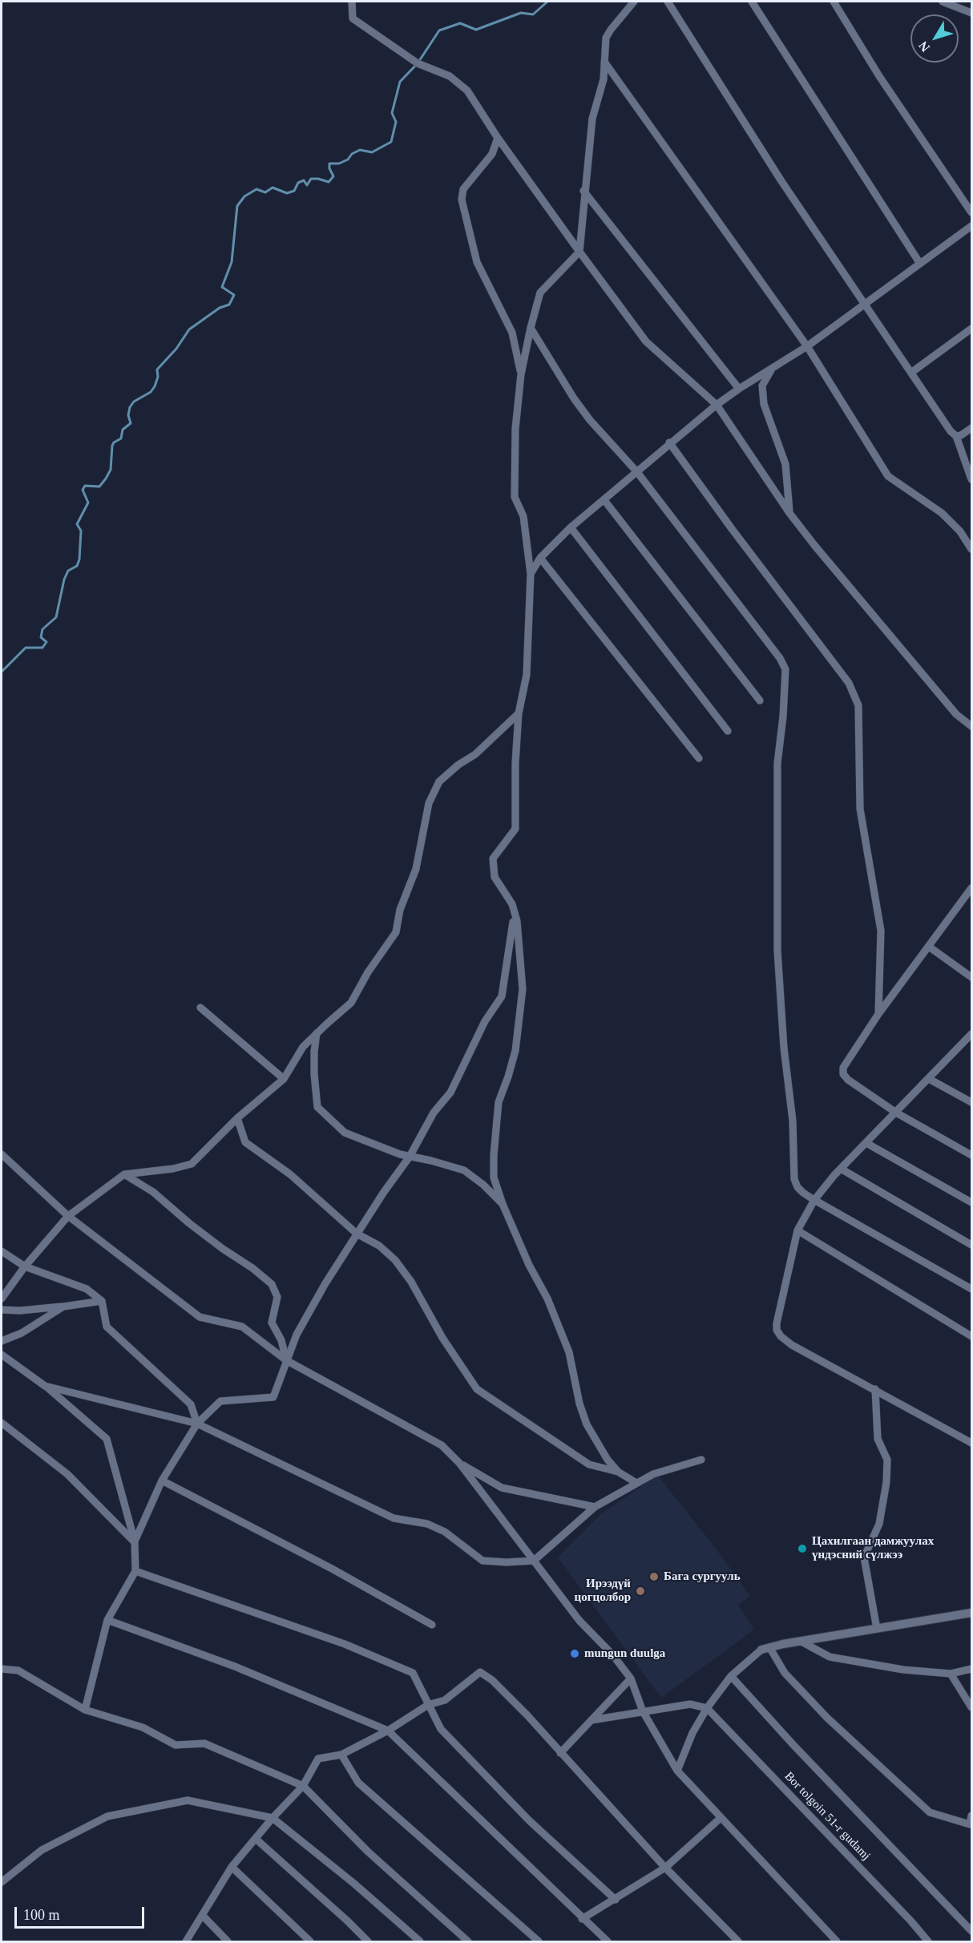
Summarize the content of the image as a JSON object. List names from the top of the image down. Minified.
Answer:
{"streets":{"street":["Bor tolgoin 51-r gudamj"]},"places":["Цахилгаан дамжуулах үндэсний сүлжээ","Бага сургууль","Ирээдүй цогцолбор","mungun duulga"],"scale_bar":"100 m","north":"bottom left"}
